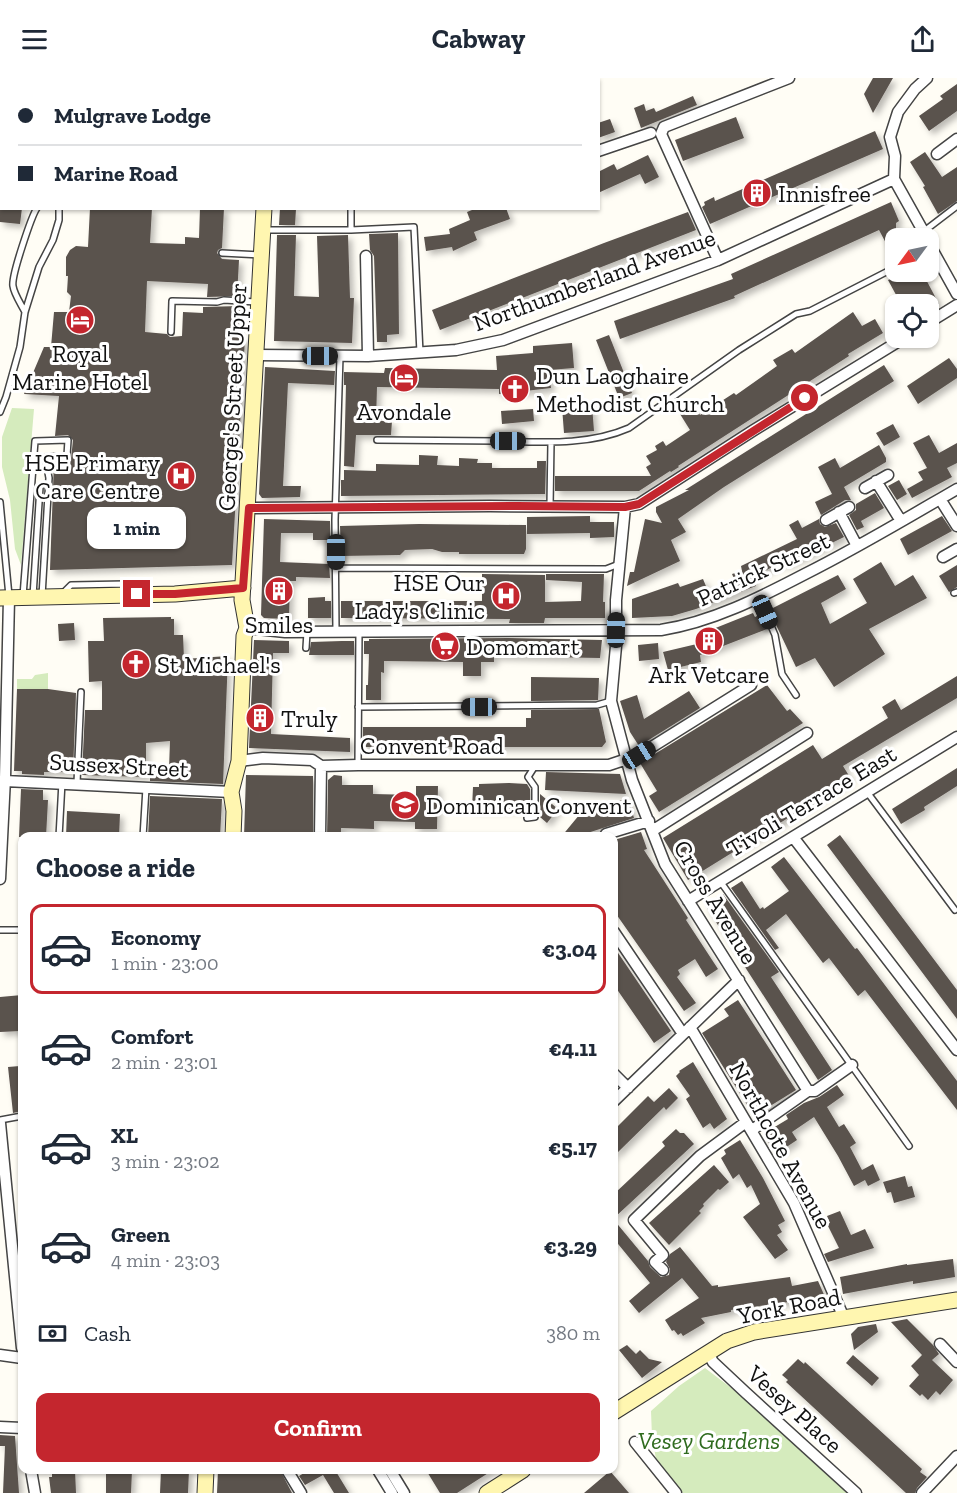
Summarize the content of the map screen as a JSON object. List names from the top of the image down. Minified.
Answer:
{"streets":{"main road":["George's Street Upper","York Road"],"street":["Northumberland Avenue","Patrick Street","Convent Road","Sussex Street","Tivoli Terrace East","Cross Avenue","Northcote Avenue","Vesey Place"]},"crossings":[["Northumberland Avenue","George's Street Upper"],["George's Street Upper","Patrick Street"],["George's Street Upper","Convent Road"],["George's Street Upper","Sussex Street"],["Patrick Street","Cross Avenue"],["Convent Road","Cross Avenue"],["Tivoli Terrace East","Cross Avenue"],["Northcote Avenue","York Road"],["York Road","Vesey Place"]],"parks":["Vesey Gardens"],"places":{"building":["Innisfree","Smiles","Ark Vetcare","Truly"],"hotel":["Royal Marine Hotel","Avondale"],"church":["Dun Laoghaire Methodist Church","St Michael's"],"hospital":["HSE Primary Care Centre","HSE Our Lady's Clinic"],"supermarket":["Domomart"],"school or university":["Dominican Convent"]},"north":"bottom left","page":{"header":"Cabway","banner":["Mulgrave Lodge","Marine Road"],"bubble":"1 min","heading":"Choose a ride","list":[{"name":"Economy","note":"1 min · 23:00","value":"€3.04"},{"name":"Comfort","note":"2 min · 23:01","value":"€4.11"},{"name":"XL","note":"3 min · 23:02","value":"€5.17"},{"name":"Green","note":"4 min · 23:03","value":"€3.29"}],"pay":["Cash","380 m"],"buttons":"Confirm"}}
